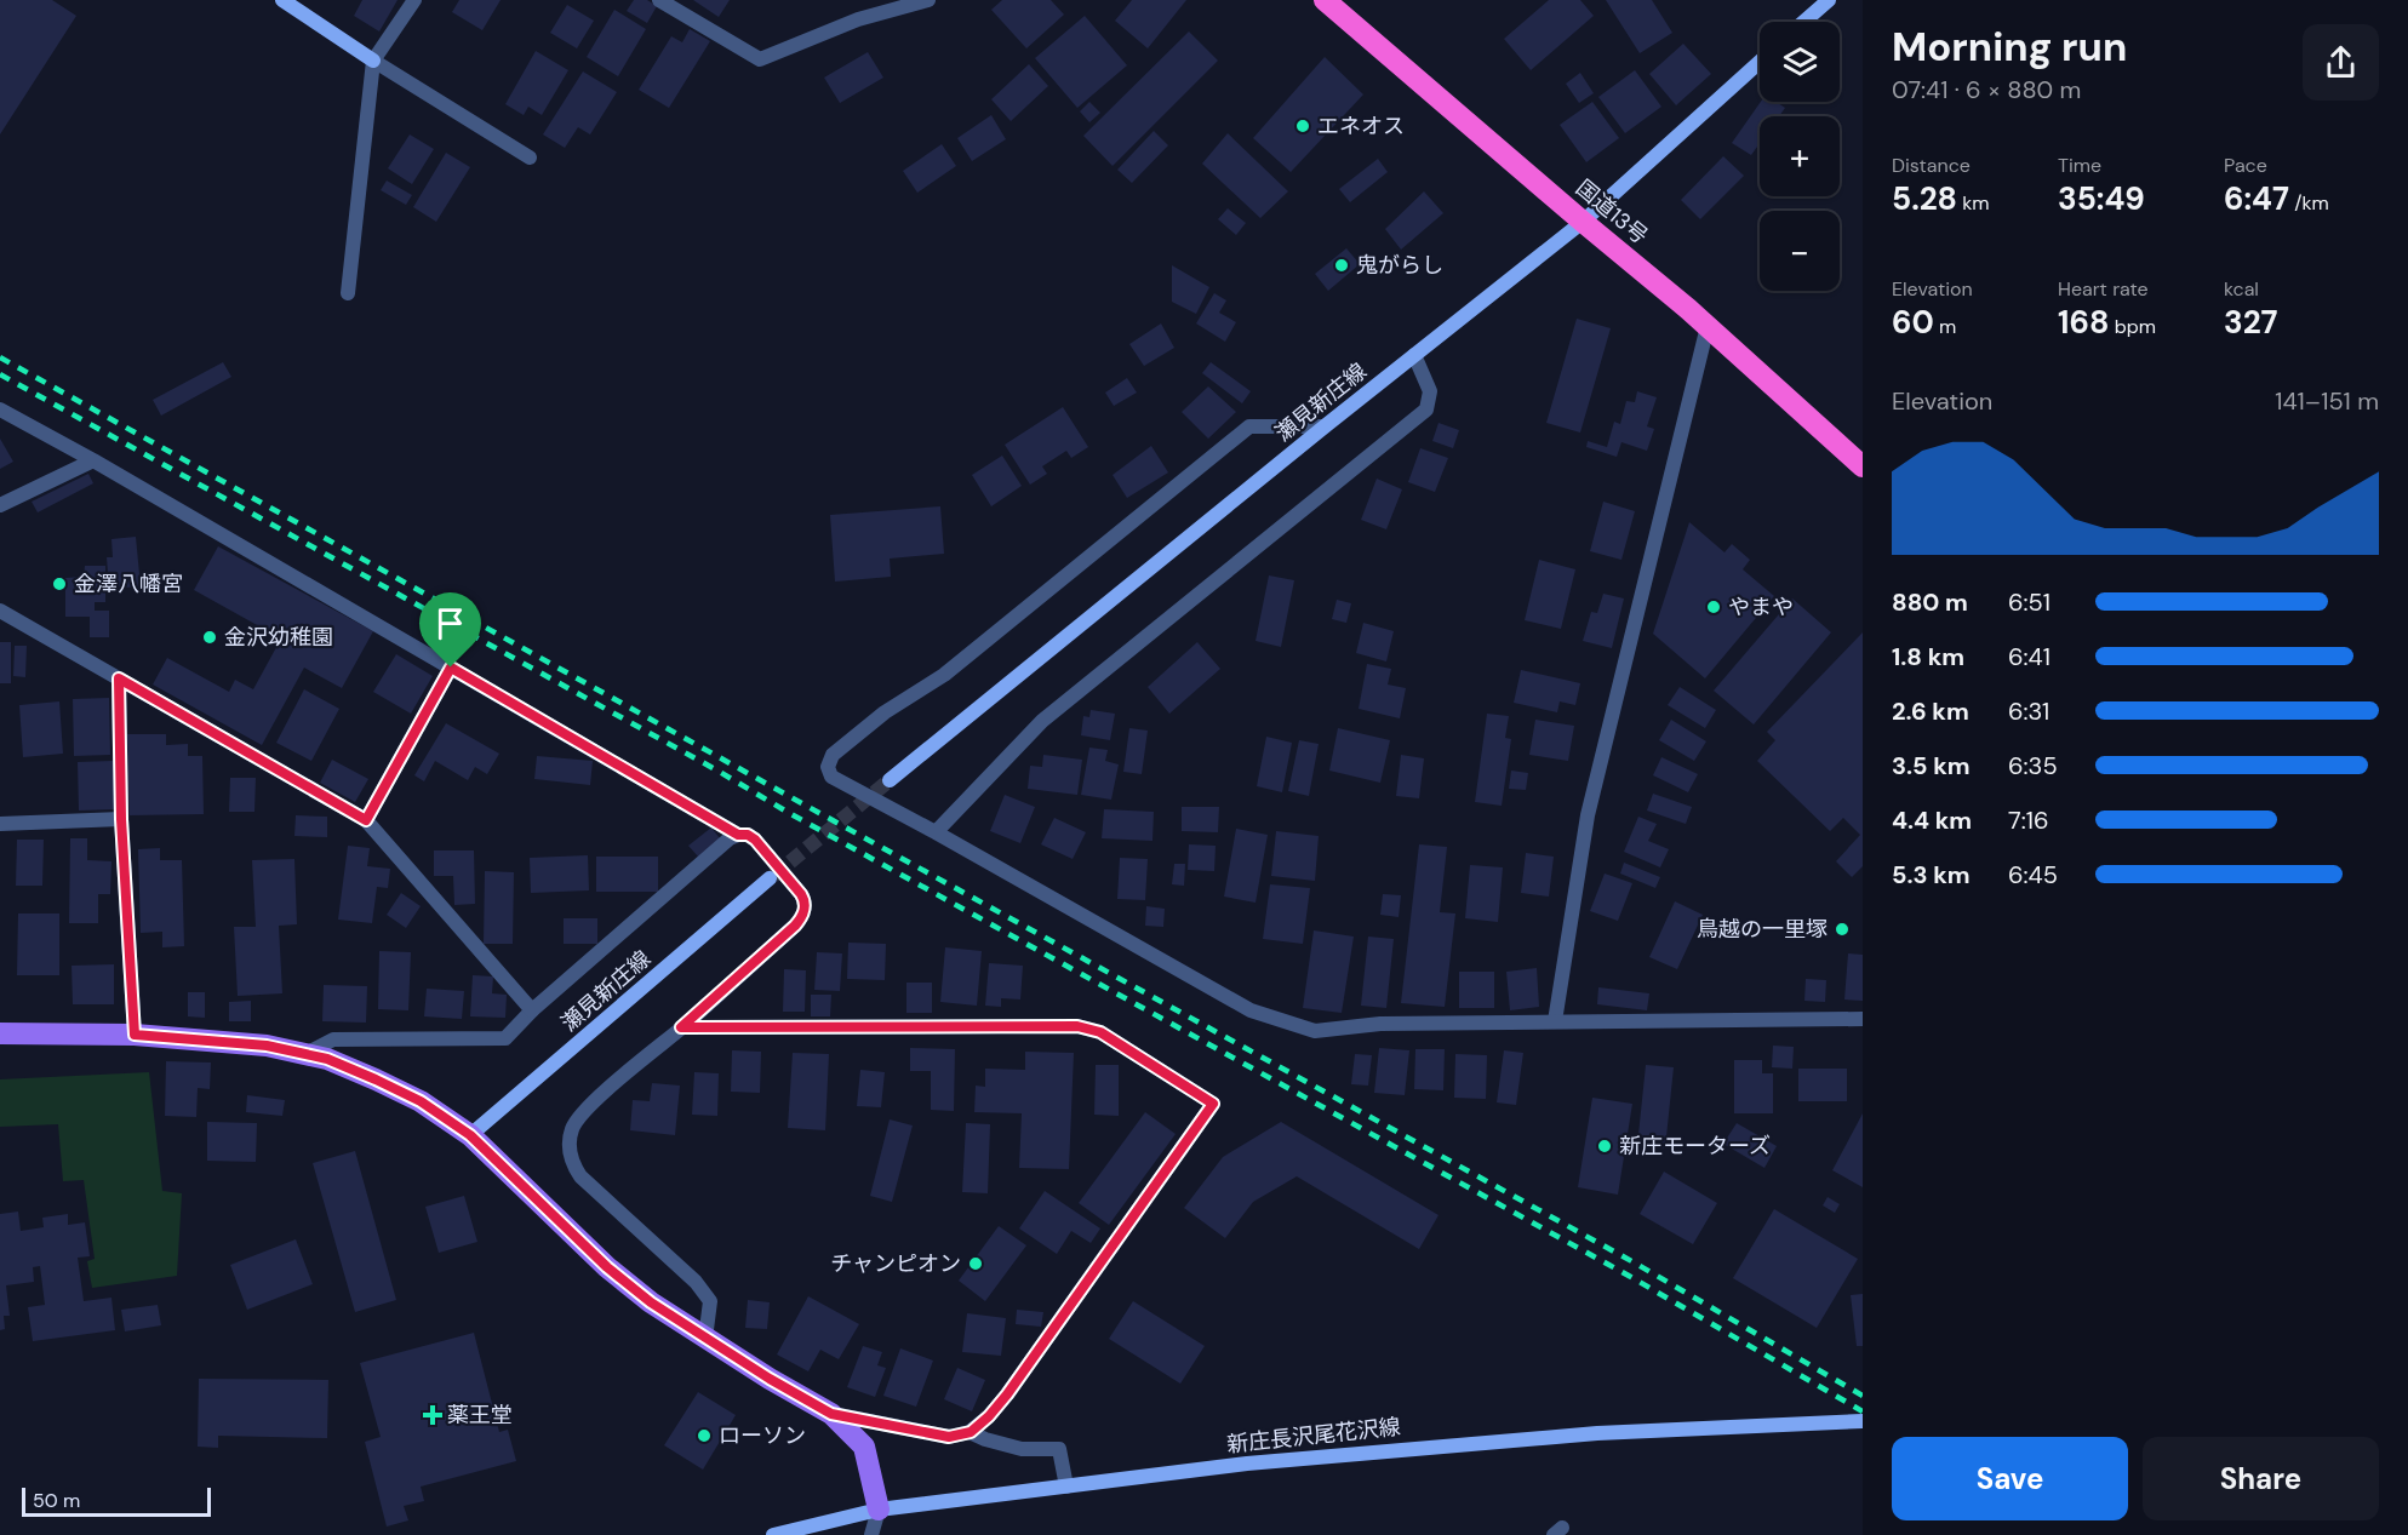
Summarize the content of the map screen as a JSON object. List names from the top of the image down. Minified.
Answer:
{"streets":{"highway":["国道13号"],"main road":["瀬見新庄線","新庄長沢尾花沢線"]},"crossings":[["国道13号","瀬見新庄線"]],"places":{"other":["エネオス","鬼がらし","金澤八幡宮","やまや","金沢幼稚園","鳥越の一里塚","新庄モーターズ","チャンピオン","ローソン"],"health":["薬王堂"]},"scale_bar":"50 m","page":{"heading":["Morning run","07:41 · 6 × 880 m"],"map_buttons":["+","−"],"stats":[["Distance","5.28 km"],["Time","35:49"],["Pace","6:47 /km"],["Elevation","60 m"],["Heart rate","168 bpm"],["kcal","327"]],"chart":["Elevation","141–151 m"],"list":[{"name":"880 m","note":"6:51"},{"name":"1.8 km","note":"6:41"},{"name":"2.6 km","note":"6:31"},{"name":"3.5 km","note":"6:35"},{"name":"4.4 km","note":"7:16"},{"name":"5.3 km","note":"6:45"}],"buttons":["Save","Share"],"scale":"50 m"}}
